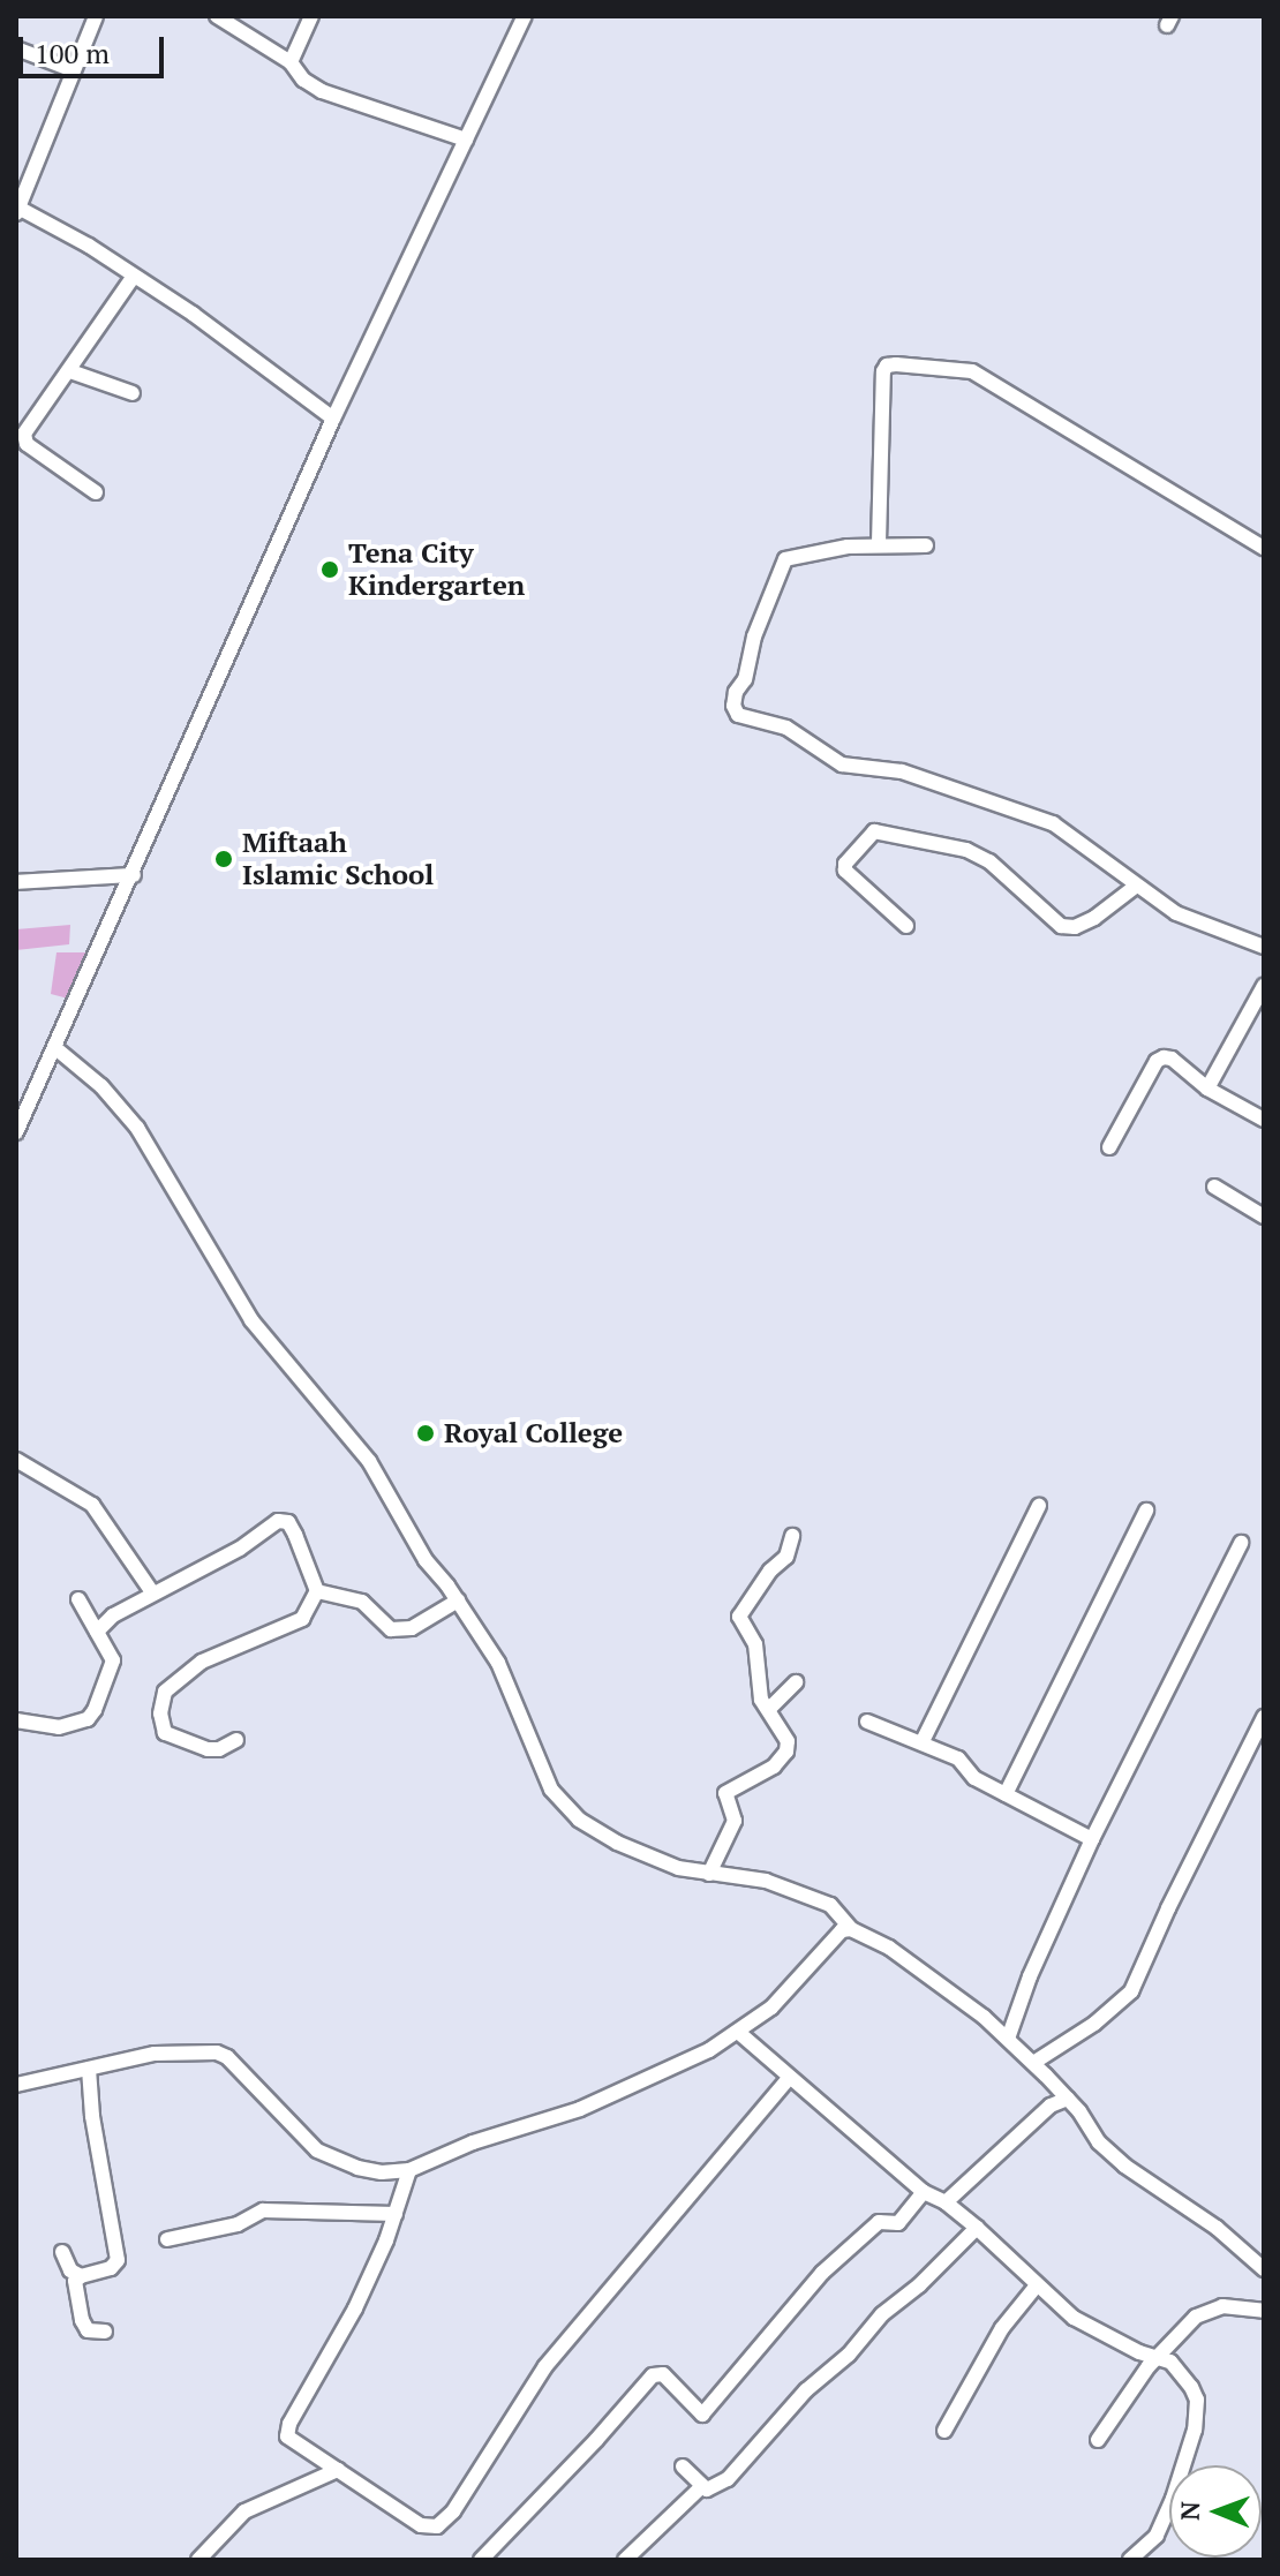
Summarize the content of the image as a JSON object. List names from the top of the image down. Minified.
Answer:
{"places":["Tena City Kindergarten","Miftaah Islamic School","Royal College"],"scale_bar":"100 m","north":"left"}
